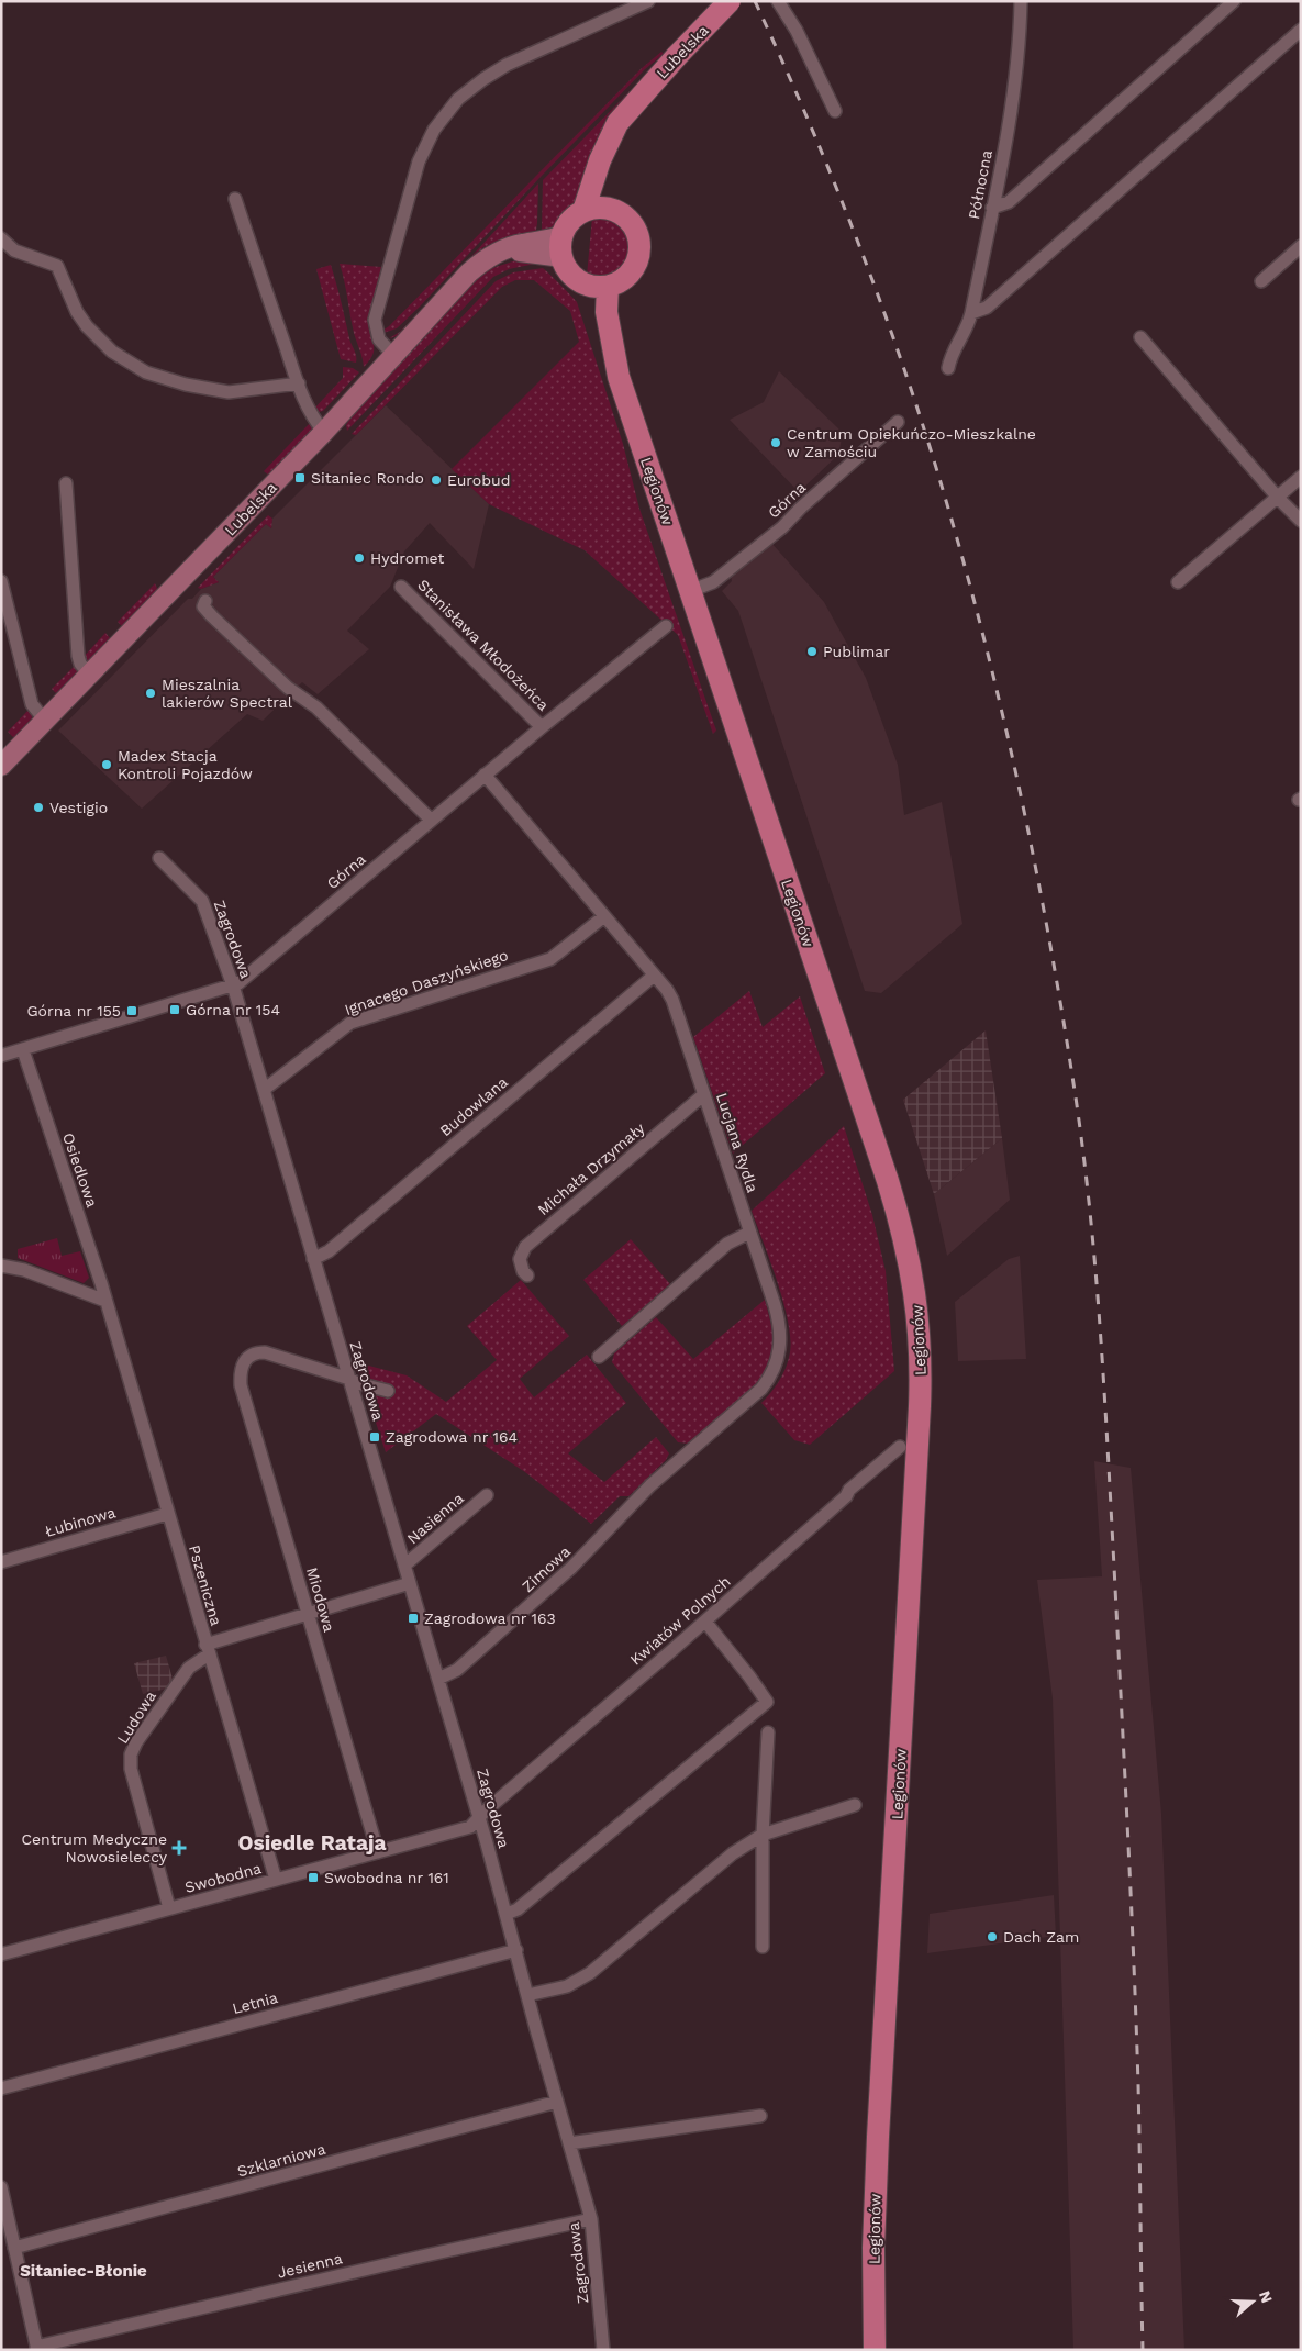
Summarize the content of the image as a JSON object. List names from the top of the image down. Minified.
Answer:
{"streets":{"highway":["Lubelska","Legionów"],"street":["Północna","Górna","Stanisława Młodożeńca","Zagrodowa","Ignacego Daszyńskiego","Budowlana","Lucjana Rydla","Michała Drzymały","Osiedlowa","Nasienna","Łubinowa","Zimowa","Pszeniczna","Miodowa","Kwiatów Polnych","Ludowa","Swobodna","Letnia","Szklarniowa","Jesienna"]},"crossings":[["Lubelska","Legionów"],["Legionów","Górna"],["Górna","Stanisława Młodożeńca"],["Górna","Zagrodowa"],["Górna","Lucjana Rydla"],["Górna","Osiedlowa"],["Zagrodowa","Ignacego Daszyńskiego"],["Zagrodowa","Budowlana"],["Zagrodowa","Nasienna"],["Zagrodowa","Zimowa"],["Zagrodowa","Miodowa"],["Zagrodowa","Kwiatów Polnych"],["Zagrodowa","Swobodna"],["Zagrodowa","Letnia"],["Zagrodowa","Szklarniowa"],["Zagrodowa","Jesienna"],["Ignacego Daszyńskiego","Lucjana Rydla"],["Budowlana","Lucjana Rydla"],["Lucjana Rydla","Michała Drzymały"],["Lucjana Rydla","Zimowa"],["Osiedlowa","Pszeniczna"],["Łubinowa","Pszeniczna"],["Pszeniczna","Ludowa"],["Pszeniczna","Swobodna"],["Miodowa","Swobodna"],["Kwiatów Polnych","Swobodna"],["Ludowa","Swobodna"]],"districts":["Osiedle Rataja","Sitaniec-Błonie"],"places":{"other":["Centrum Opiekuńczo-Mieszkalne w Zamościu","Eurobud","Hydromet","Publimar","Mieszalnia lakierów Spectral","Madex Stacja Kontroli Pojazdów","Vestigio","Dach Zam"],"transit":["Sitaniec Rondo","Górna nr 154","Górna nr 155","Zagrodowa nr 164","Zagrodowa nr 163","Swobodna nr 161"],"health":["Centrum Medyczne Nowosieleccy"]},"north":"right"}
